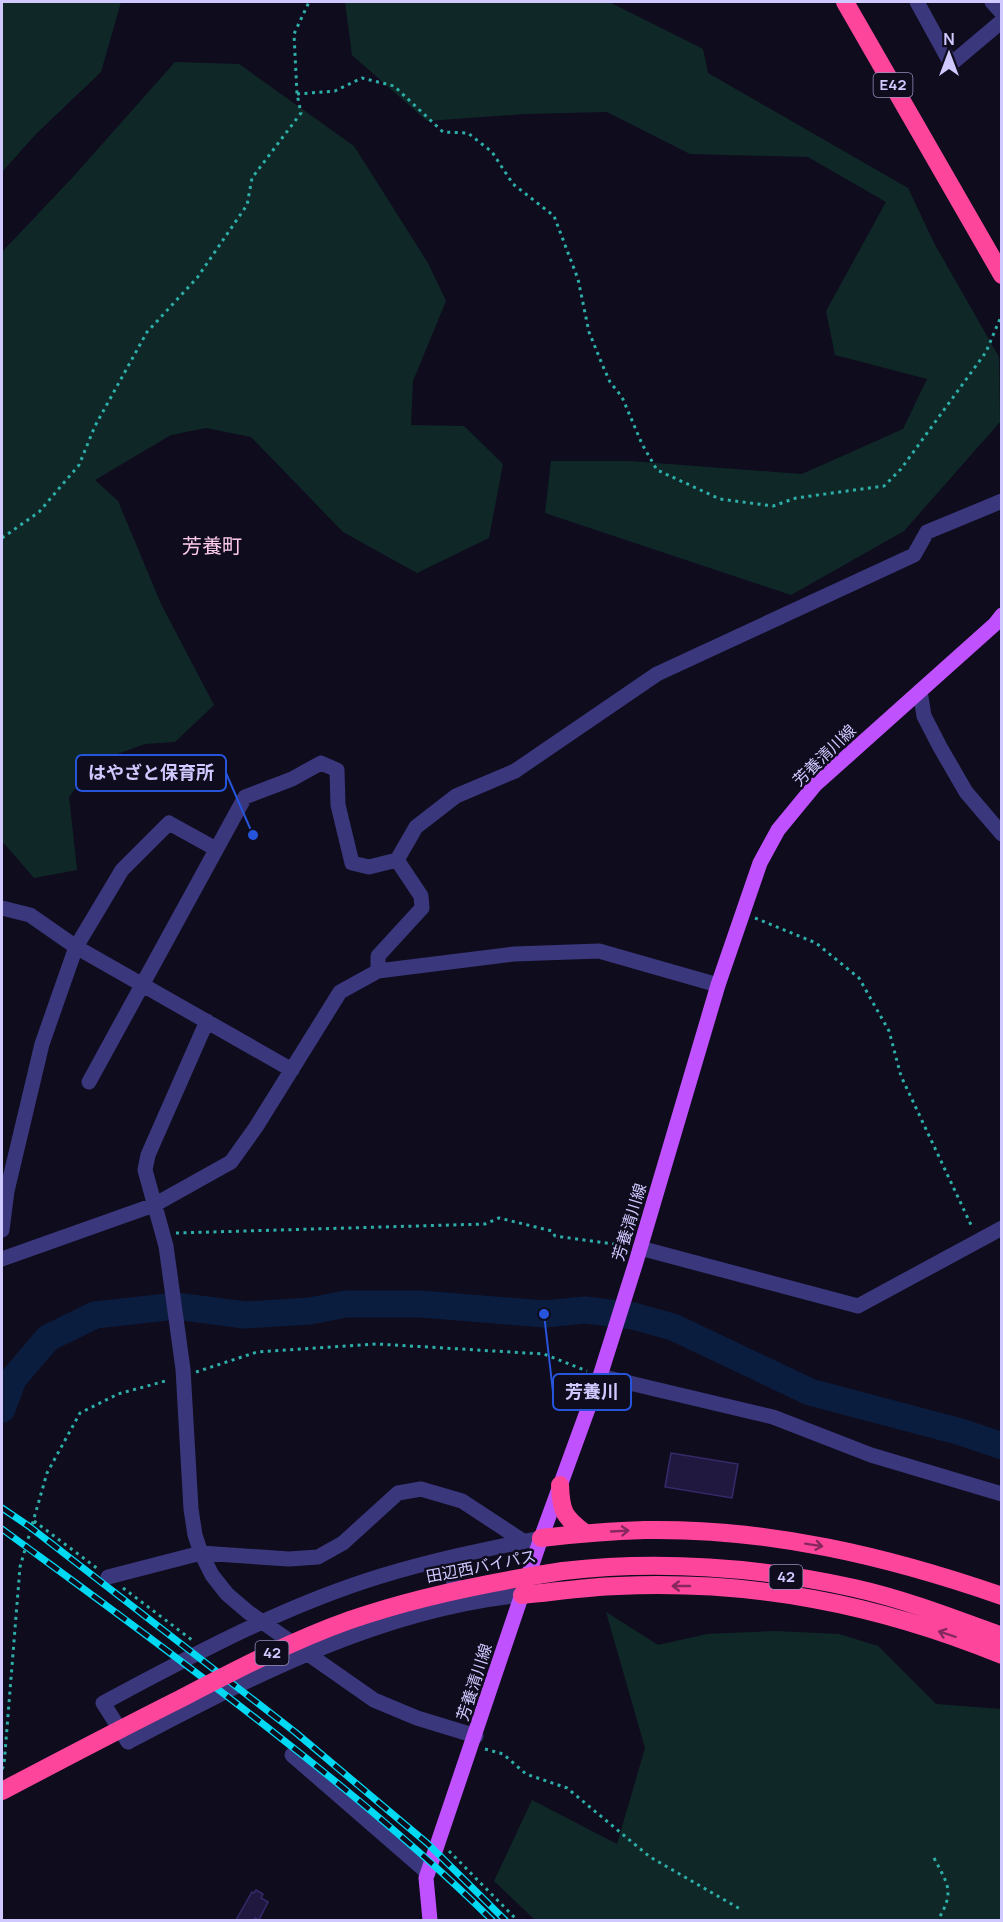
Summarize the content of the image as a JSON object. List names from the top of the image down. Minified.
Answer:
{"streets":{"highway":["E42","田辺西バイパス","42"],"main road":["芳養清川線"]},"districts":["芳養町"],"places":["はやざと保育所","芳養川"],"north":"top"}
